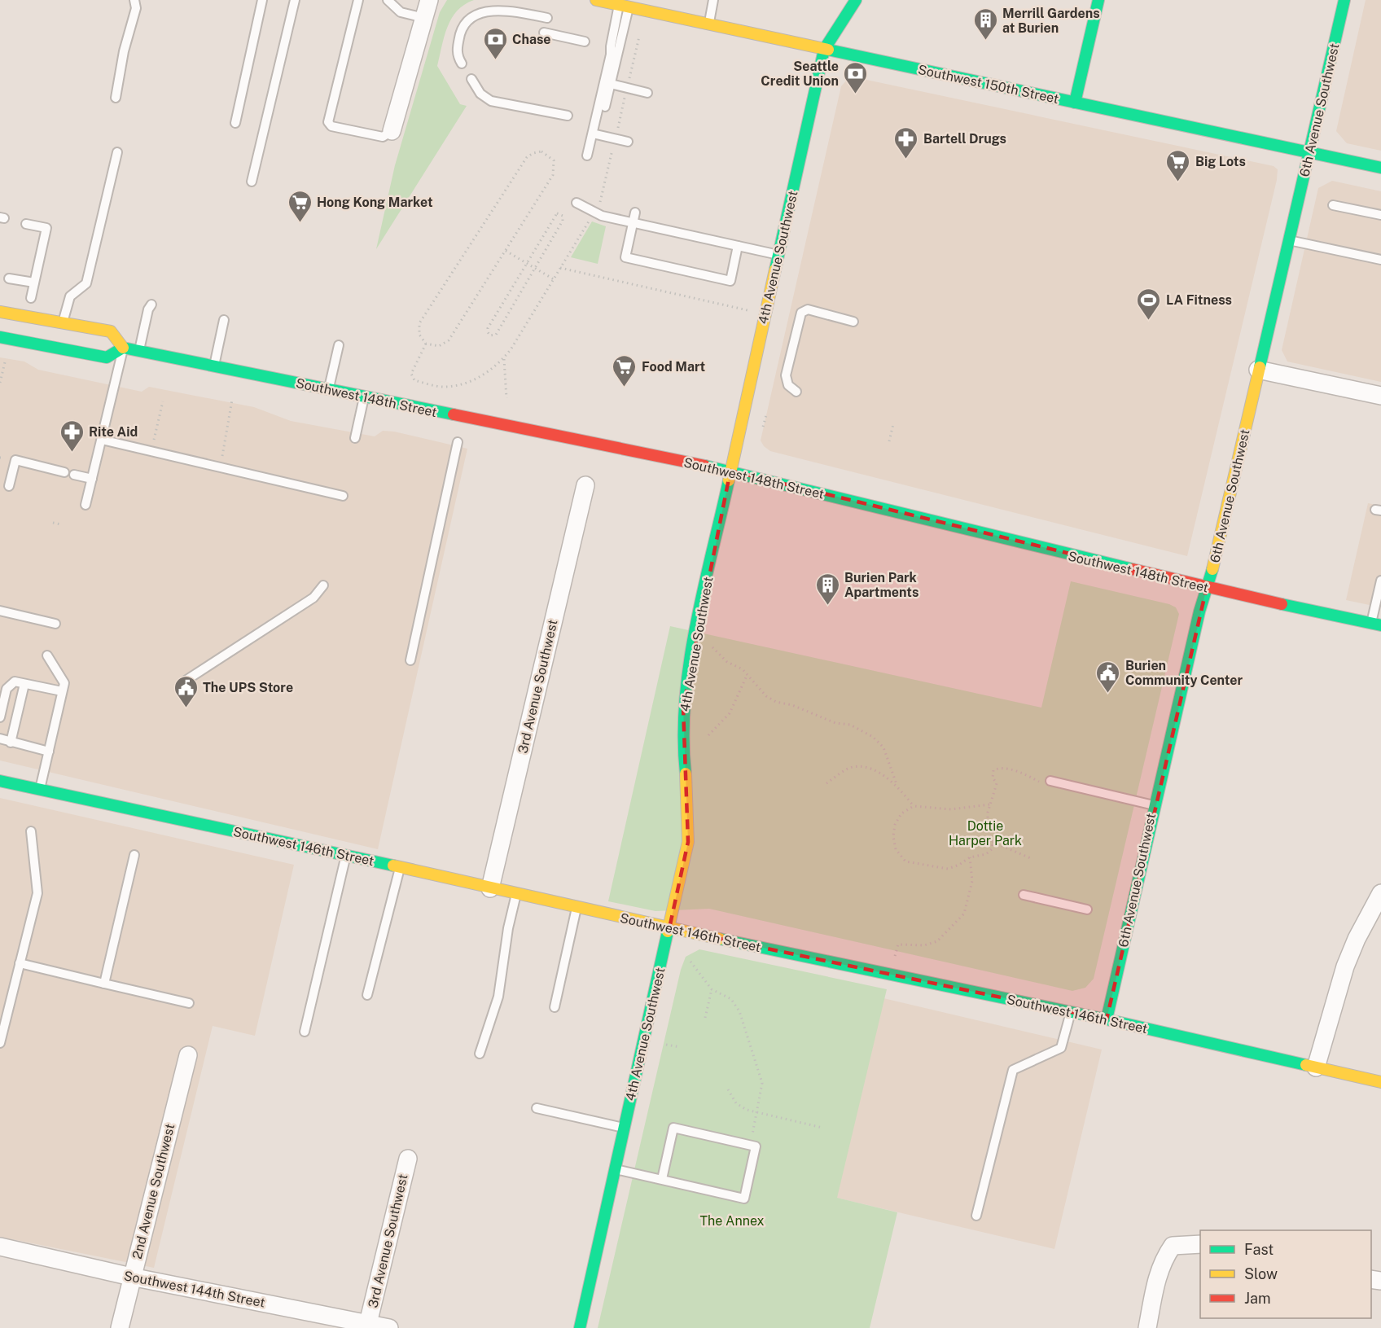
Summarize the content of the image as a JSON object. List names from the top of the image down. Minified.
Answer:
{"streets":{"street":["Southwest 150th Street","6th Avenue Southwest","4th Avenue Southwest","Southwest 148th Street","3rd Avenue Southwest","Southwest 146th Street","2nd Avenue Southwest","Southwest 144th Street"]},"crossings":[["Southwest 150th Street","6th Avenue Southwest"],["Southwest 150th Street","4th Avenue Southwest"],["6th Avenue Southwest","Southwest 148th Street"],["6th Avenue Southwest","Southwest 146th Street"],["4th Avenue Southwest","Southwest 148th Street"],["4th Avenue Southwest","Southwest 146th Street"],["3rd Avenue Southwest","Southwest 146th Street"],["3rd Avenue Southwest","Southwest 144th Street"],["2nd Avenue Southwest","Southwest 144th Street"]],"parks":["Dottie Harper Park","The Annex"],"places":{"building":["Merrill Gardens at Burien","Burien Park Apartments"],"bank":["Chase","Seattle Credit Union"],"pharmacy":["Bartell Drugs","Rite Aid"],"supermarket":["Big Lots","Hong Kong Market","Food Mart"],"sports":["LA Fitness"],"public building":["Burien Community Center","The UPS Store"]},"legend":["Fast","Slow","Jam"]}
